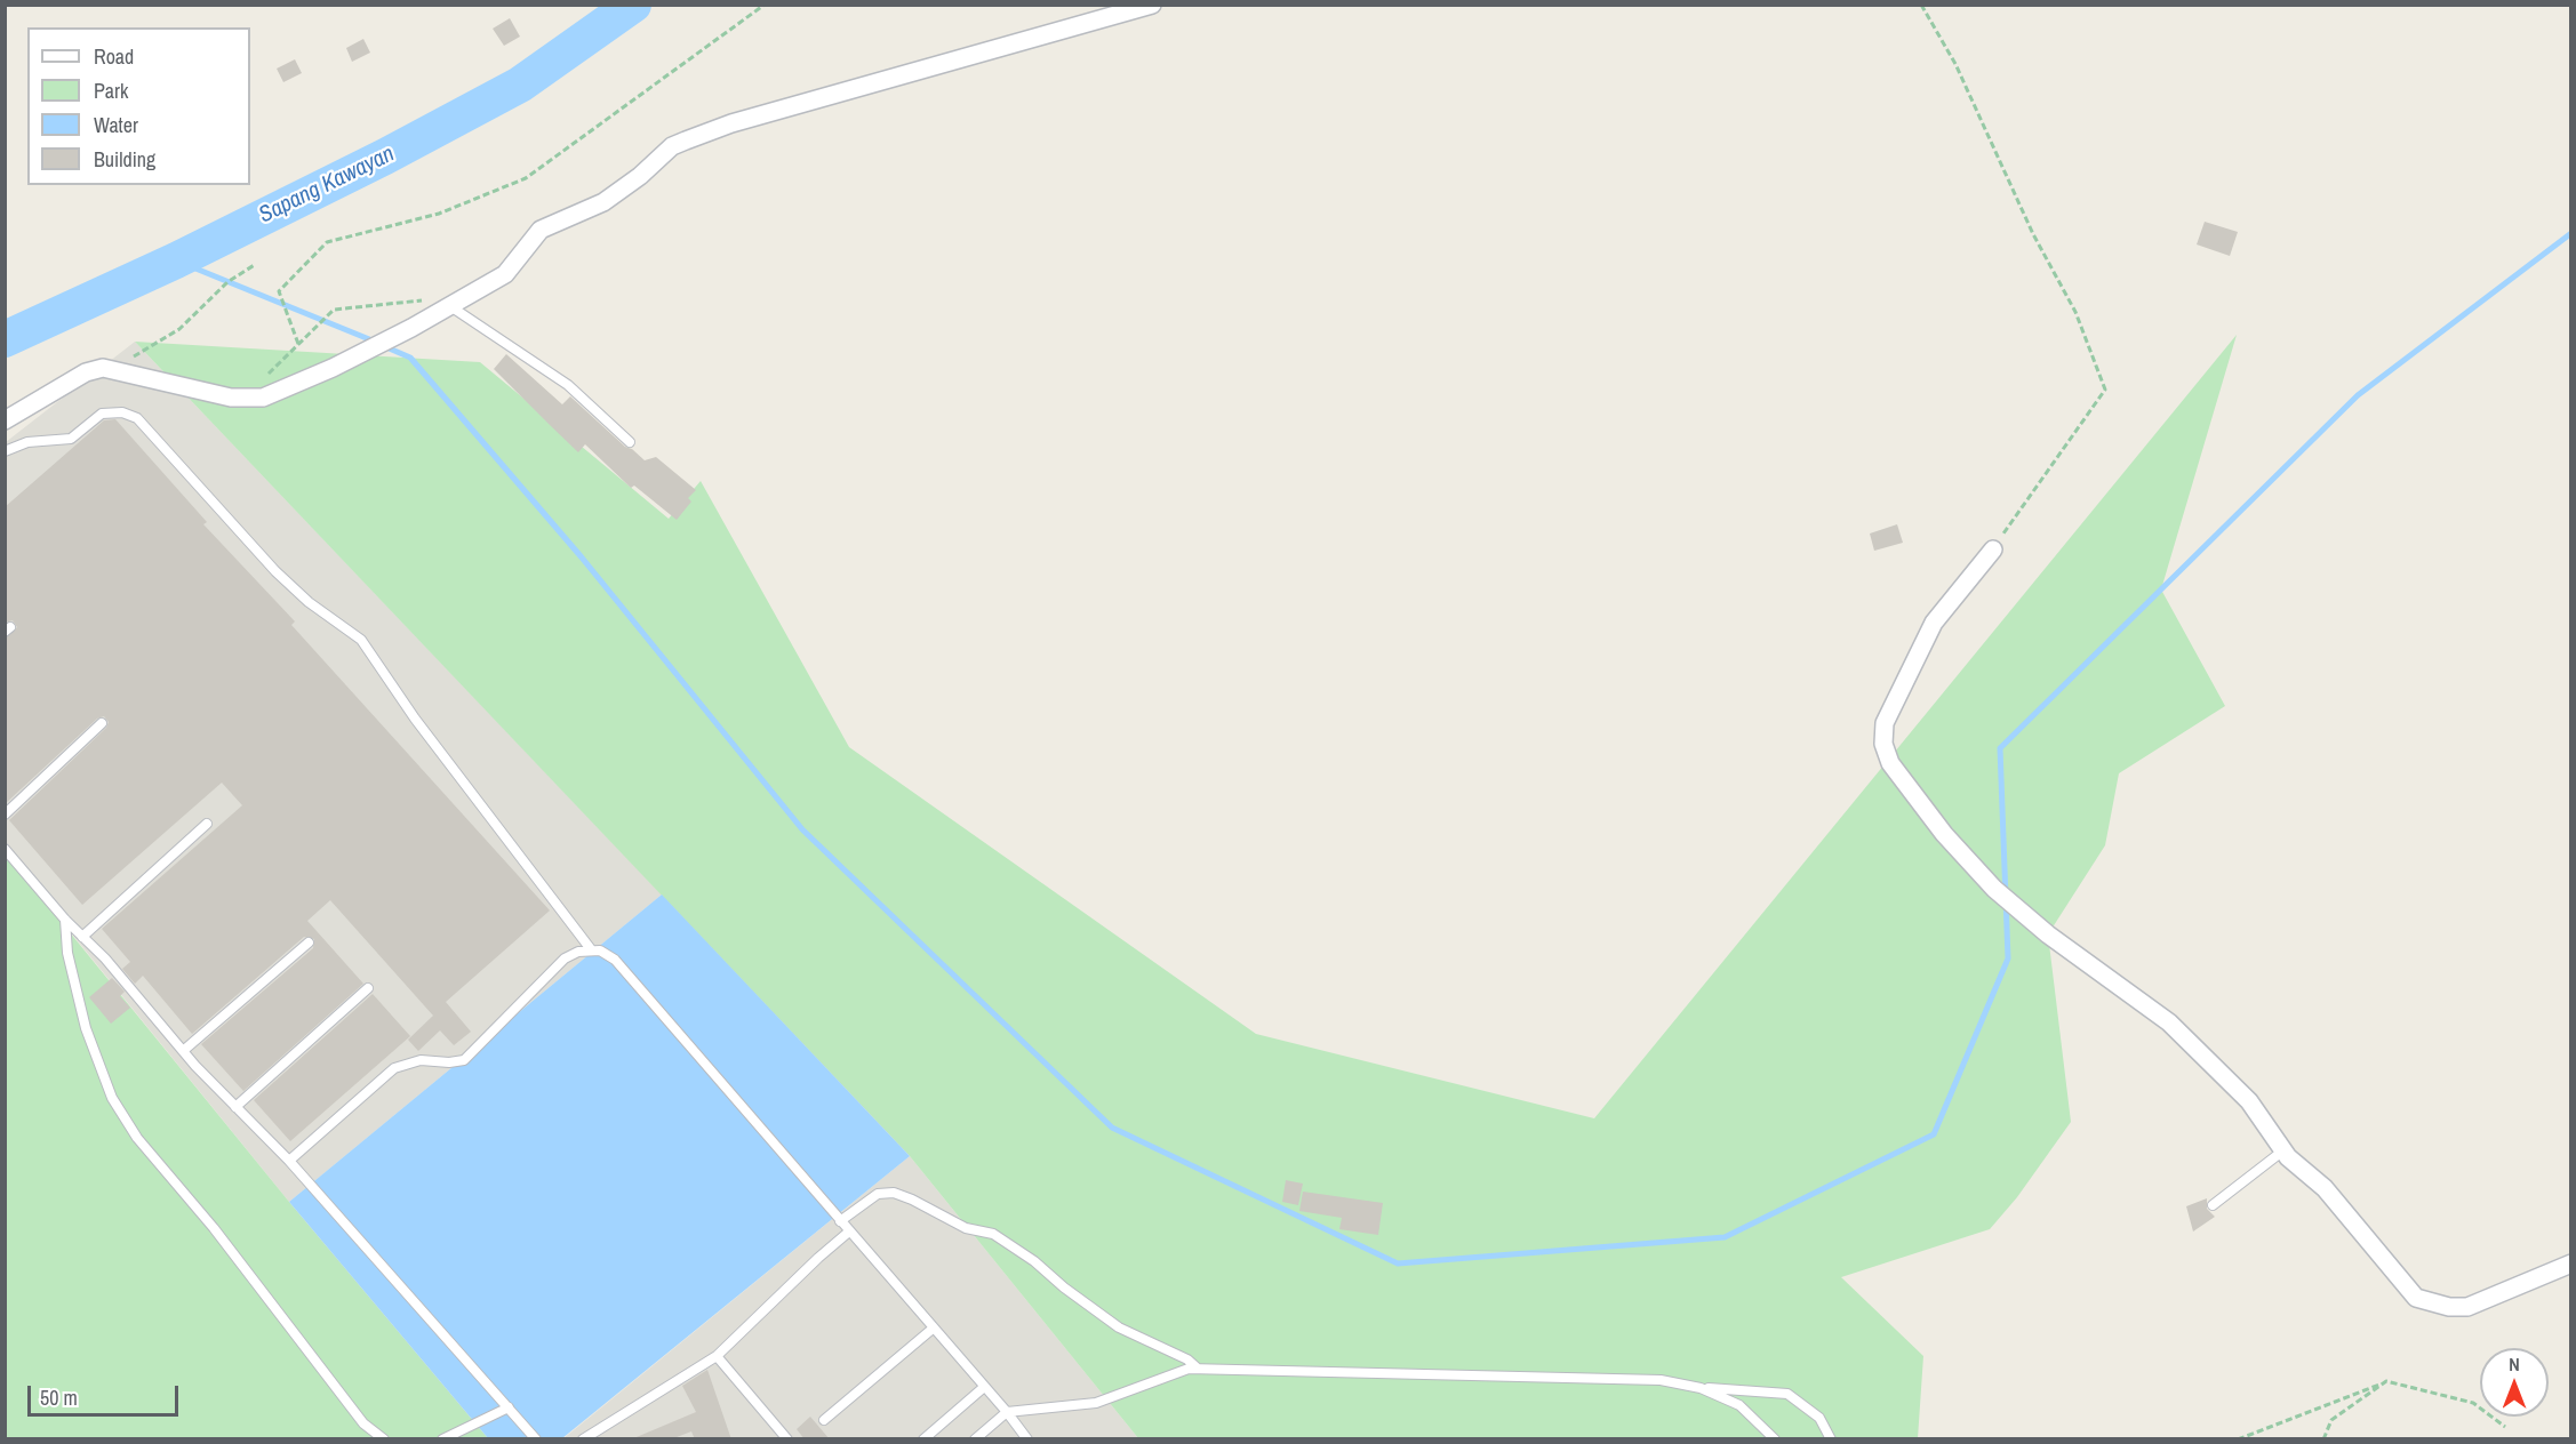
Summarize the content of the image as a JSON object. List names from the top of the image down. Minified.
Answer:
{"water":["Sapang Kawayan"],"legend":["Road","Park","Water","Building"],"scale_bar":"50 m","north":"top"}
